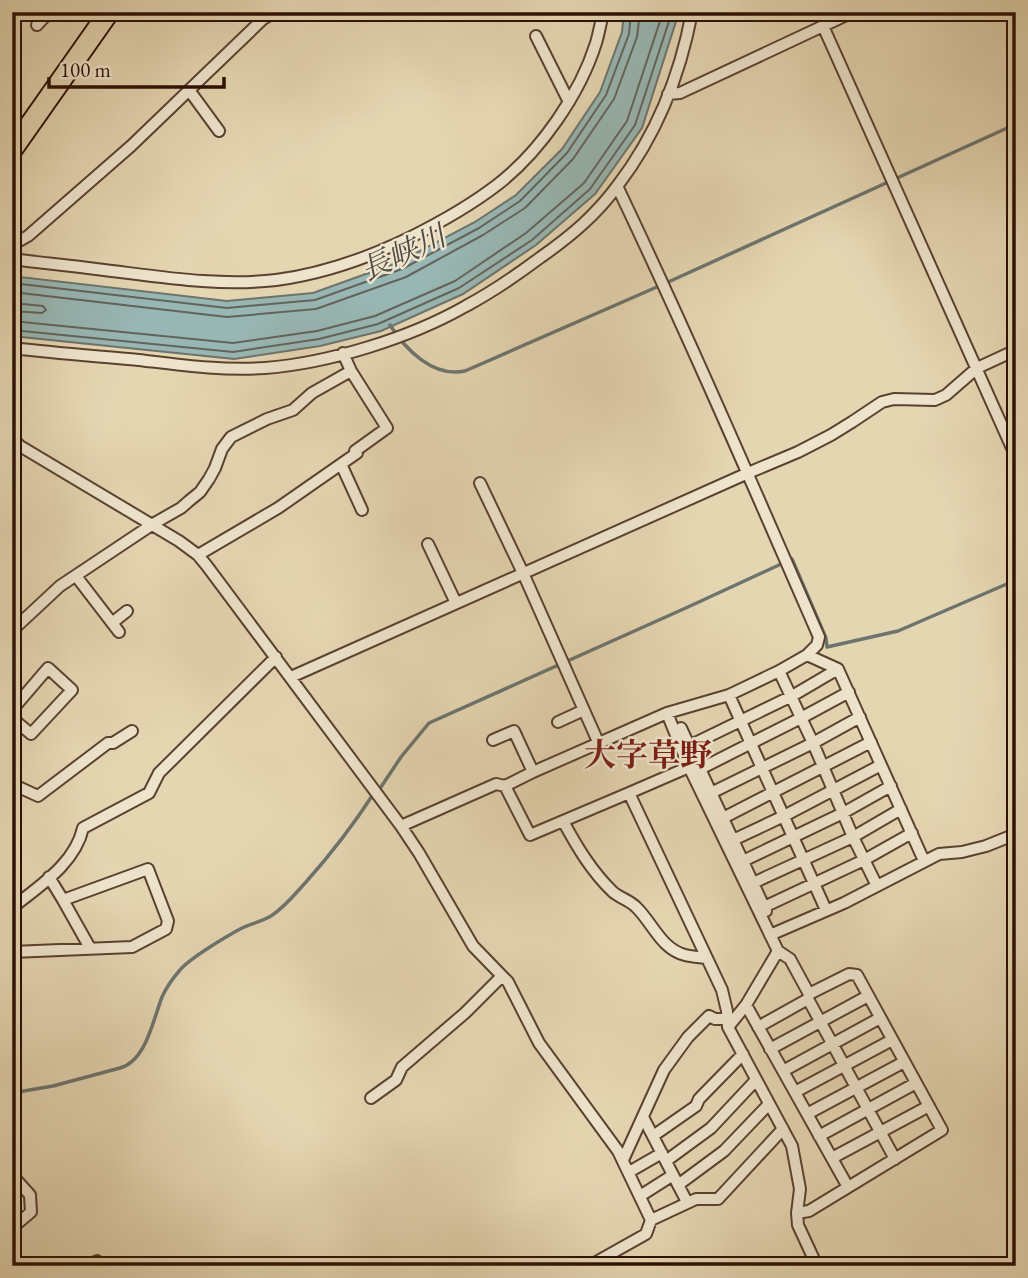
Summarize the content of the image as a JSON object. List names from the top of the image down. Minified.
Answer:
{"districts":["大字草野"],"water":["長峡川"],"scale_bar":"100 m"}
